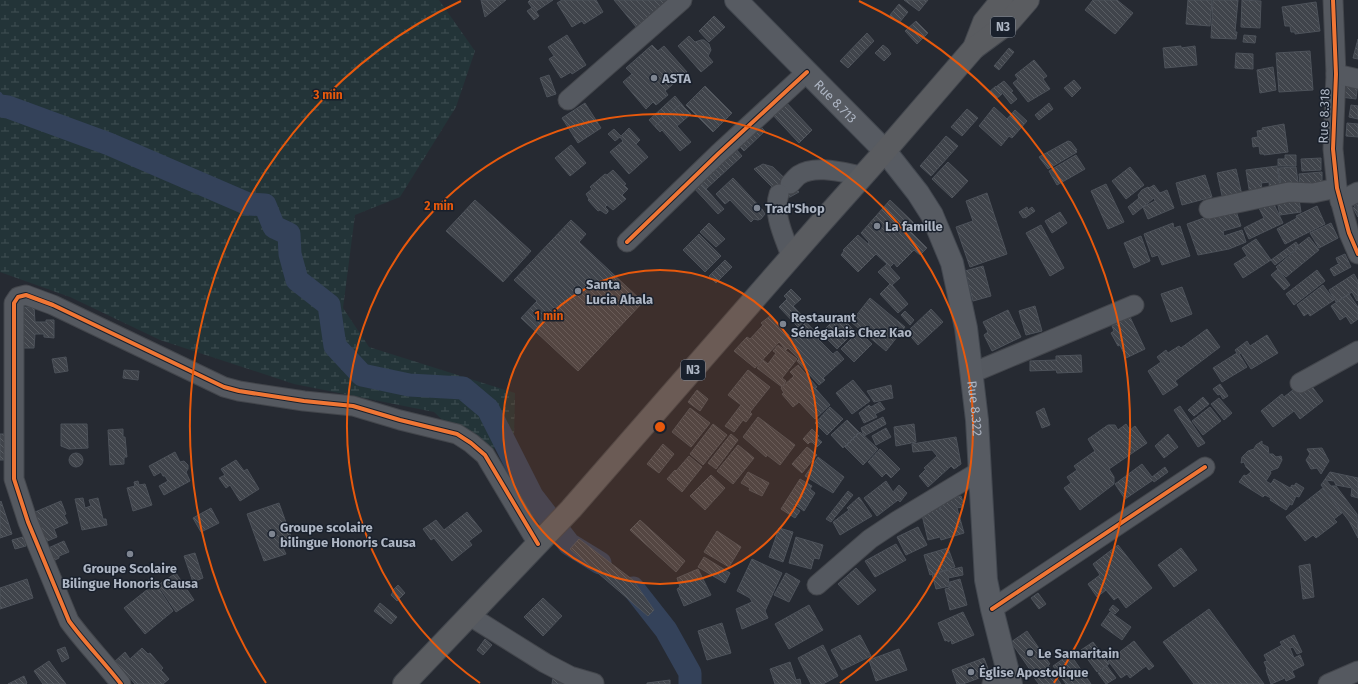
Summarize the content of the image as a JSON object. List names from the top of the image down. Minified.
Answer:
{"streets":{"highway":["N3"],"main road":["Rue 8.713","Rue 8.322"],"street":["Rue 8.318"]},"crossings":[["N3","Rue 8.713"],["N3","Rue 8.322"],["Rue 8.713","Rue 8.322"]],"places":["ASTA","Trad'Shop","La famille","Santa Lucia Ahala","Restaurant Sénégalais Chez Kao","Groupe scolaire bilingue Honoris Causa","Groupe Scolaire Bilingue Honoris Causa","Le Samaritain","Église Apostolique"],"rings":["3 min","2 min","1 min"]}
